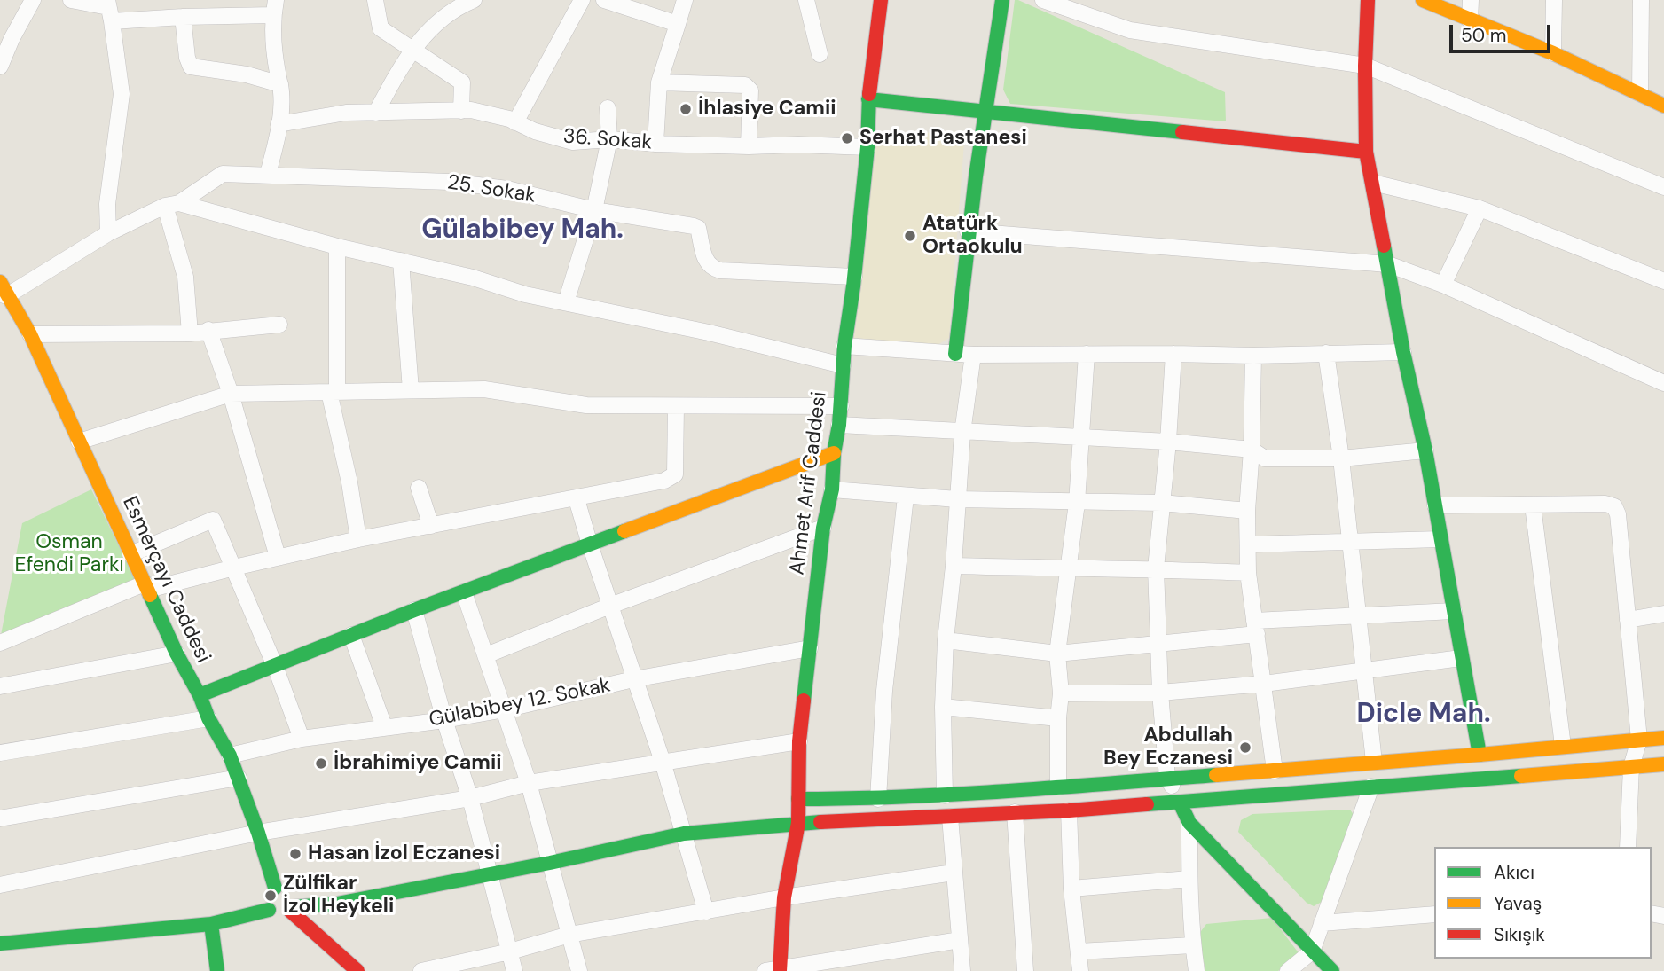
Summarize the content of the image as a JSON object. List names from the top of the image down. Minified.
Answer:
{"streets":{"street":["36. Sokak","25. Sokak","Ahmet Arif Caddesi","Esmerçayı Caddesi","Gülabibey 12. Sokak"]},"crossings":[["36. Sokak","Ahmet Arif Caddesi"],["25. Sokak","Ahmet Arif Caddesi"],["25. Sokak","Esmerçayı Caddesi"],["Ahmet Arif Caddesi","Gülabibey 12. Sokak"],["Esmerçayı Caddesi","Gülabibey 12. Sokak"]],"districts":["Gülabibey Mah.","Dicle Mah."],"parks":["Osman Efendi Parkı"],"places":["İhlasiye Camii","Serhat Pastanesi","Atatürk Ortaokulu","Abdullah Bey Eczanesi","İbrahimiye Camii","Hasan İzol Eczanesi","Zülfikar İzol Heykeli"],"legend":["Akıcı","Yavaş","Sıkışık"],"scale_bar":"50 m"}
